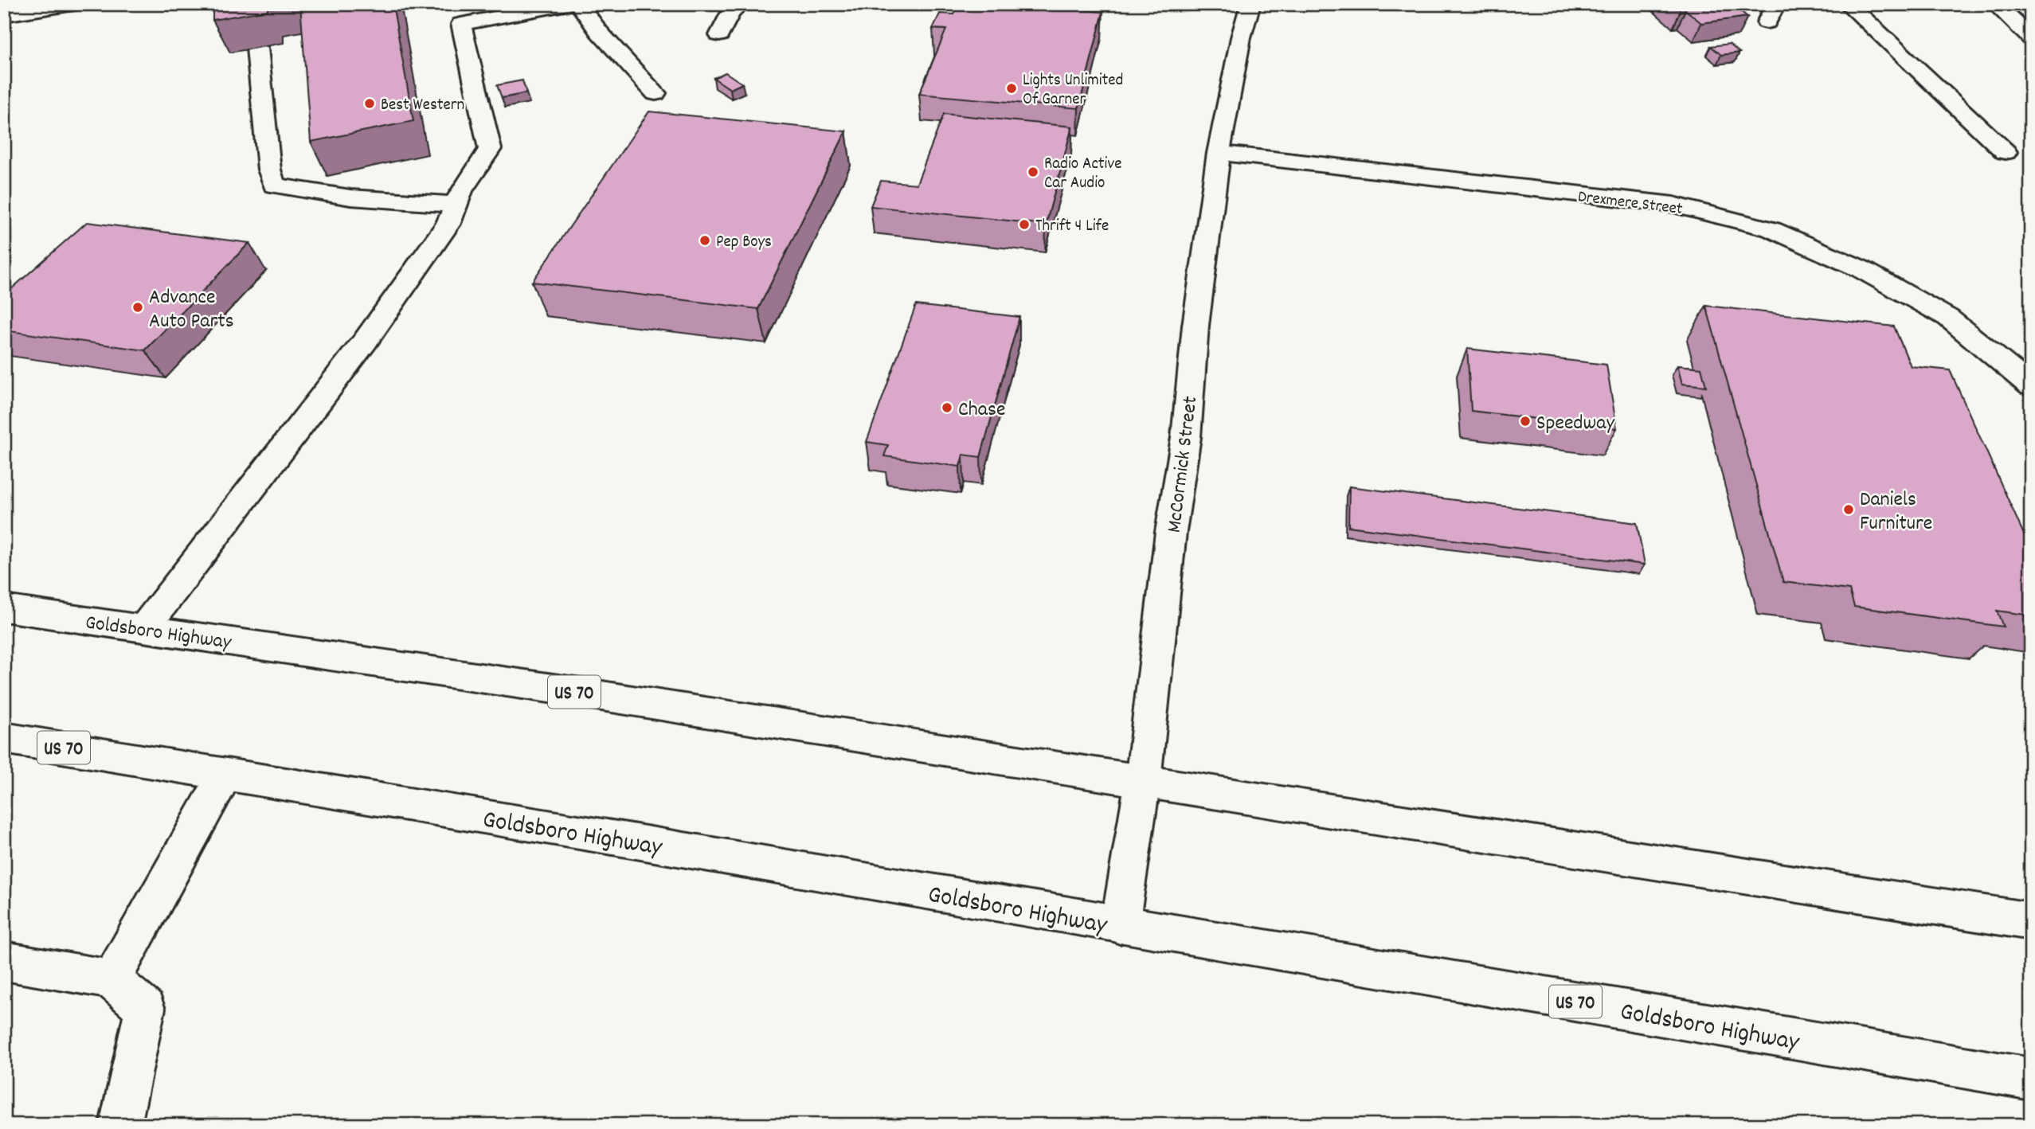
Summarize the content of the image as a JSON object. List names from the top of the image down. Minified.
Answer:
{"streets":{"main road":["Drexmere Street","McCormick Street","Goldsboro Highway","US 70"]},"crossings":[["Drexmere Street","McCormick Street"],["McCormick Street","Goldsboro Highway"]],"places":["Lights Unlimited Of Garner","Best Western","Radio Active Car Audio","Thrift 4 Life","Pep Boys","Advance Auto Parts","Chase","Speedway","Daniels Furniture"]}
